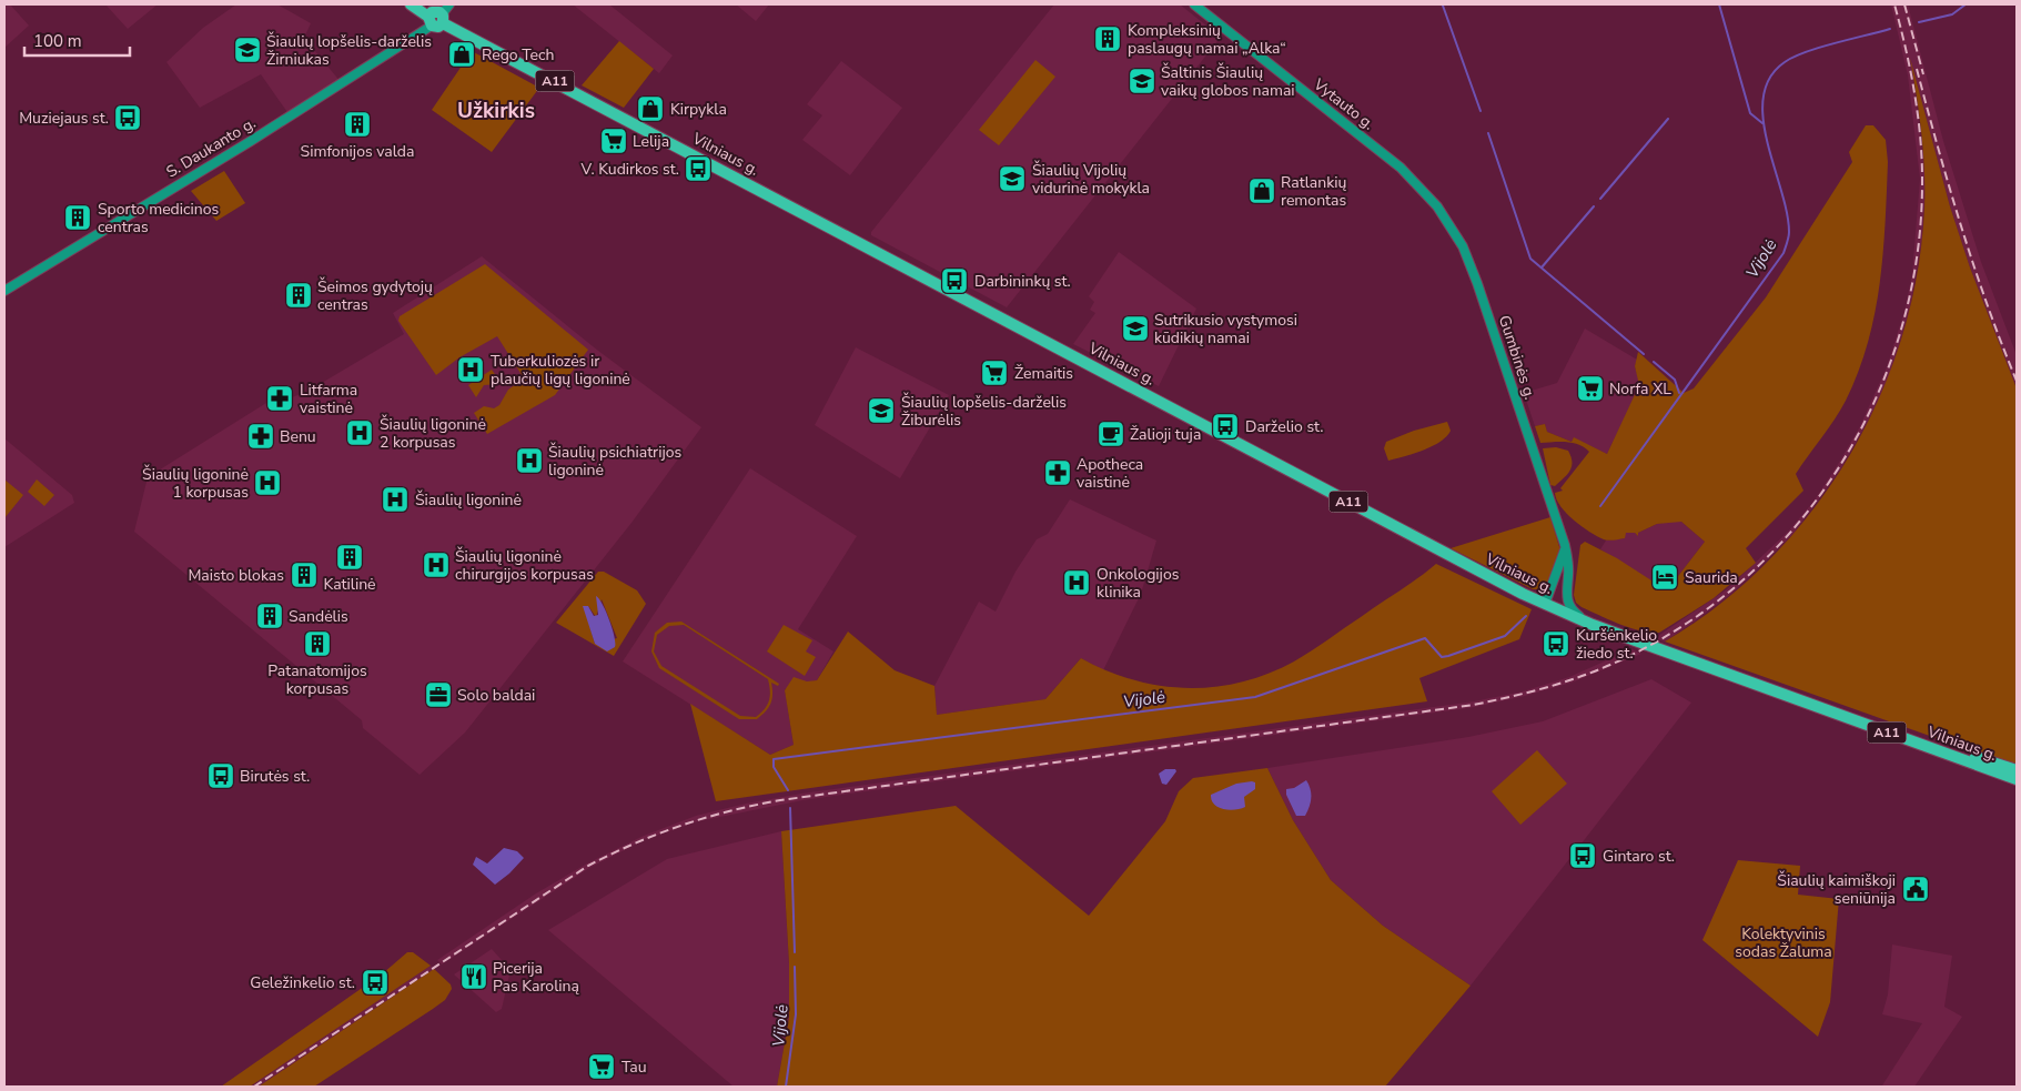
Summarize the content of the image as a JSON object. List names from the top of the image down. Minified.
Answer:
{"streets":{"highway":["A11","Vilniaus g."],"main road":["Vytauto g.","S. Daukanto g.","Gumbinės g."]},"crossings":[["Vytauto g.","Gumbinės g."],["S. Daukanto g.","Vilniaus g."],["Vilniaus g.","Gumbinės g."]],"districts":["Užkirkis"],"water":["Vijolė"],"parks":["Kolektyvinis sodas Žaluma"],"places":{"building":["Kompleksinių paslaugų namai „Alka“","Simfonijos valda","Sporto medicinos centras","Šeimos gydytojų centras","Katilinė","Maisto blokas","Sandėlis","Patanatomijos korpusas"],"school or university":["Šiaulių lopšelis-darželis Žirniukas","Šaltinis Šiaulių vaikų globos namai","Šiaulių Vijolių vidurinė mokykla","Sutrikusio vystymosi kūdikių namai","Šiaulių lopšelis-darželis Žiburėlis"],"shop":["Rego Tech","Kirpykla","Ratlankių remontas"],"bus stop":["Muziejaus st.","V. Kudirkos st.","Darbininkų st.","Darželio st.","Kuršėnkelio žiedo st.","Birutės st.","Gintaro st.","Geležinkelio st."],"supermarket":["Lelija","Žemaitis","Norfa XL","Tau"],"hospital":["Tuberkuliozės ir plaučių ligų ligoninė","Šiaulių ligoninė 2 korpusas","Šiaulių psichiatrijos ligoninė","Šiaulių ligoninė 1 korpusas","Šiaulių ligoninė","Šiaulių ligoninė chirurgijos korpusas","Onkologijos klinika"],"pharmacy":["Litfarma vaistinė","Benu","Apotheca vaistinė"],"cafe":["Žalioji tuja"],"hotel":["Saurida"],"office":["Solo baldai"],"public building":["Šiaulių kaimiškoji seniūnija"],"restaurant":["Picerija Pas Karoliną"]},"scale_bar":"100 m"}
